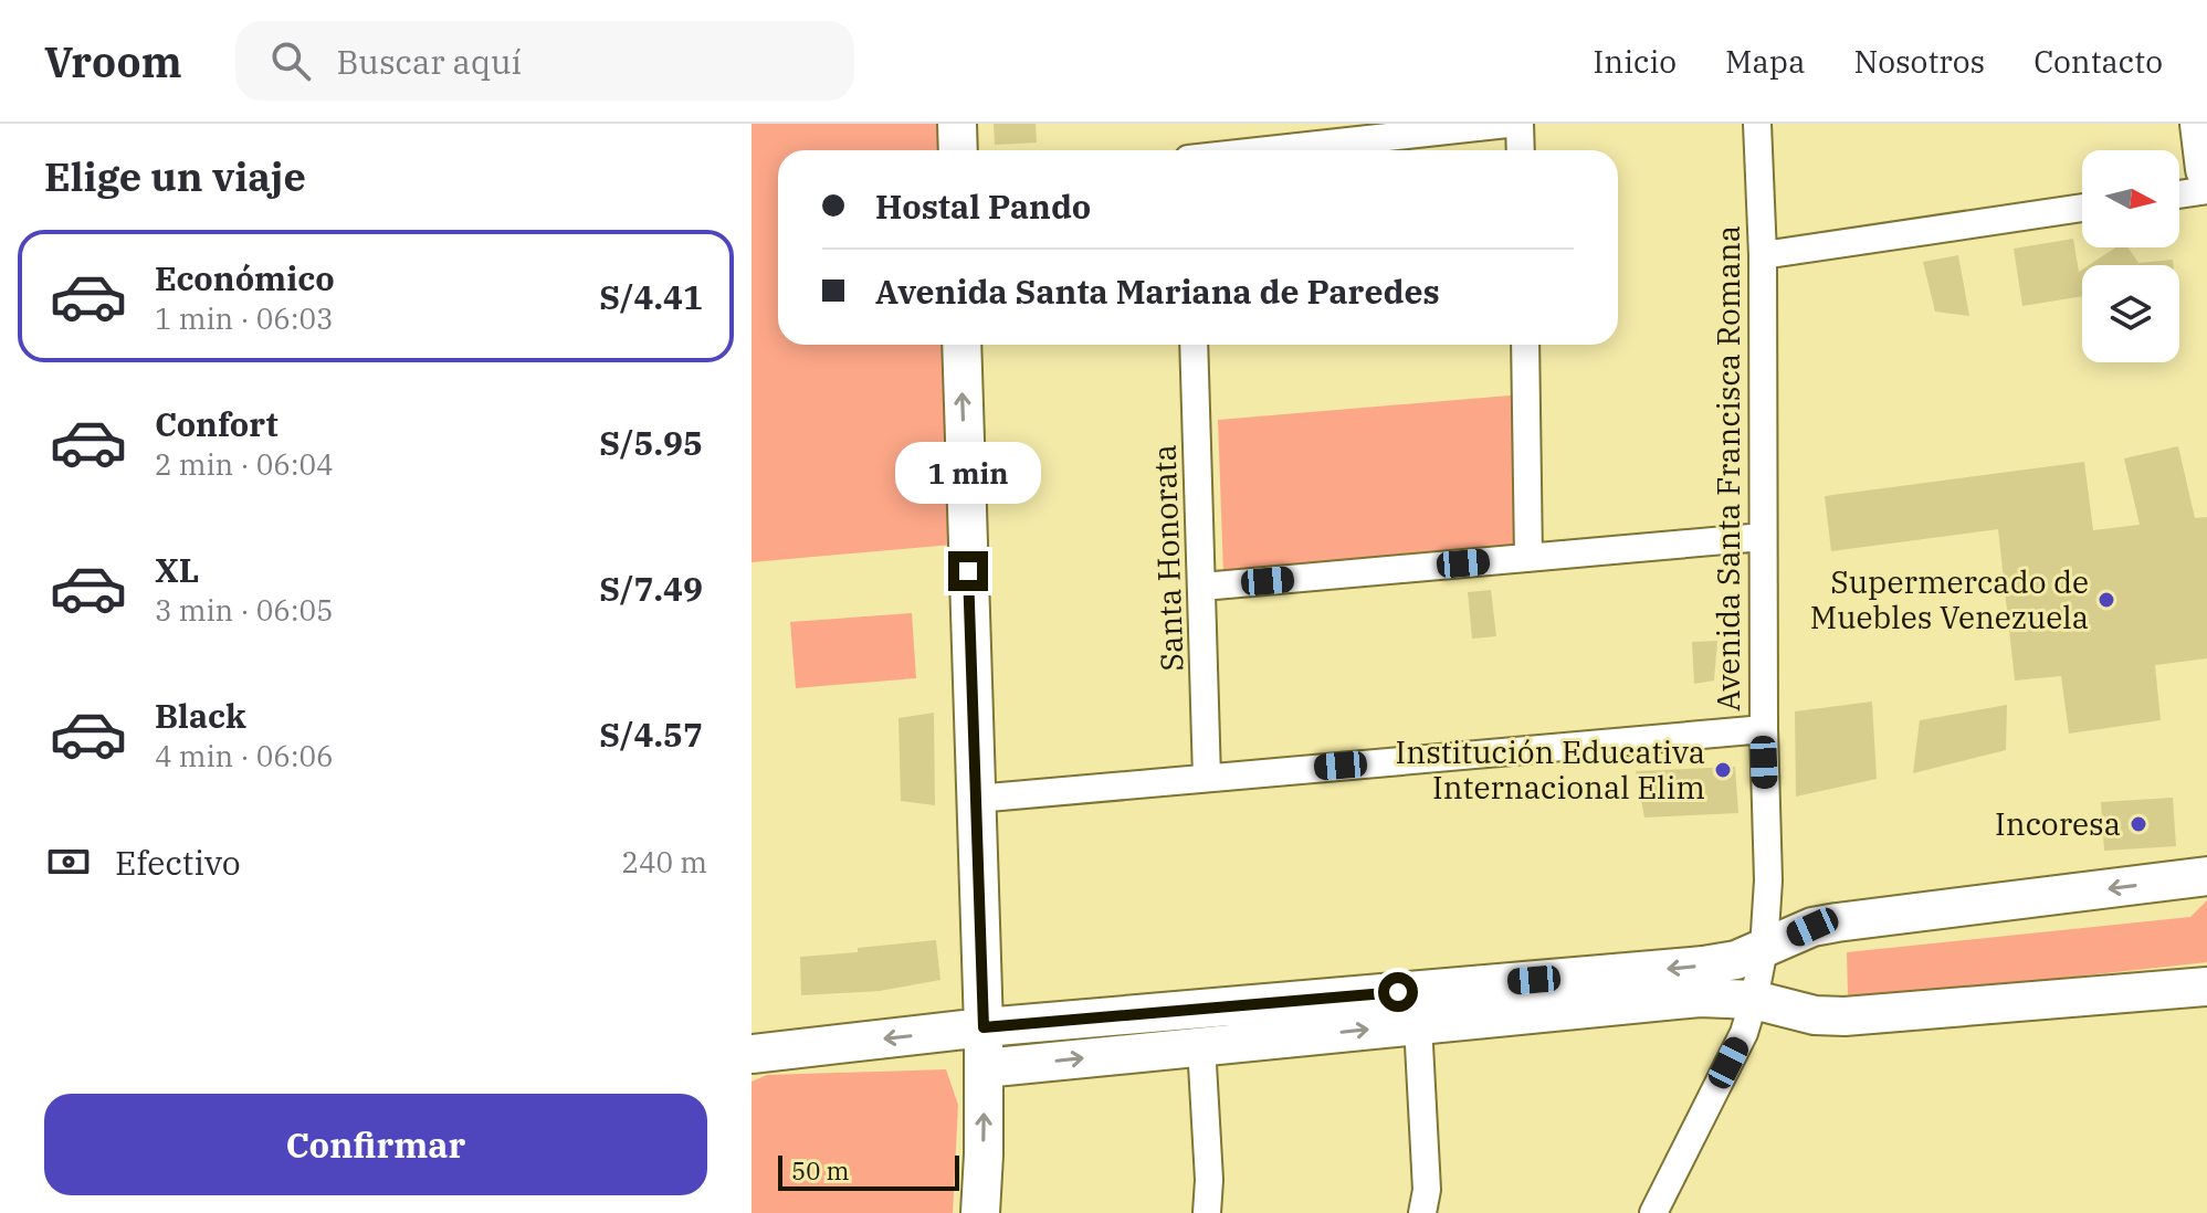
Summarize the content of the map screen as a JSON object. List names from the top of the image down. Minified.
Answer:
{"streets":{"street":["Avenida Santa Francisca Romana","Santa Honorata"]},"places":["Supermercado de Muebles Venezuela","Institución Educativa Internacional Elim","Incoresa"],"scale_bar":"50 m","north":"right","page":{"header":"Vroom","search":"Buscar aquí","nav":["Inicio","Mapa","Nosotros","Contacto"],"heading":"Elige un viaje","banner":["Hostal Pando","Avenida Santa Mariana de Paredes"],"list":[{"name":"Económico","note":"1 min · 06:03","value":"S/4.41"},{"name":"Confort","note":"2 min · 06:04","value":"S/5.95"},{"name":"XL","note":"3 min · 06:05","value":"S/7.49"},{"name":"Black","note":"4 min · 06:06","value":"S/4.57"}],"bubble":"1 min","pay":["Efectivo","240 m"],"buttons":"Confirmar","scale":"50 m"}}
